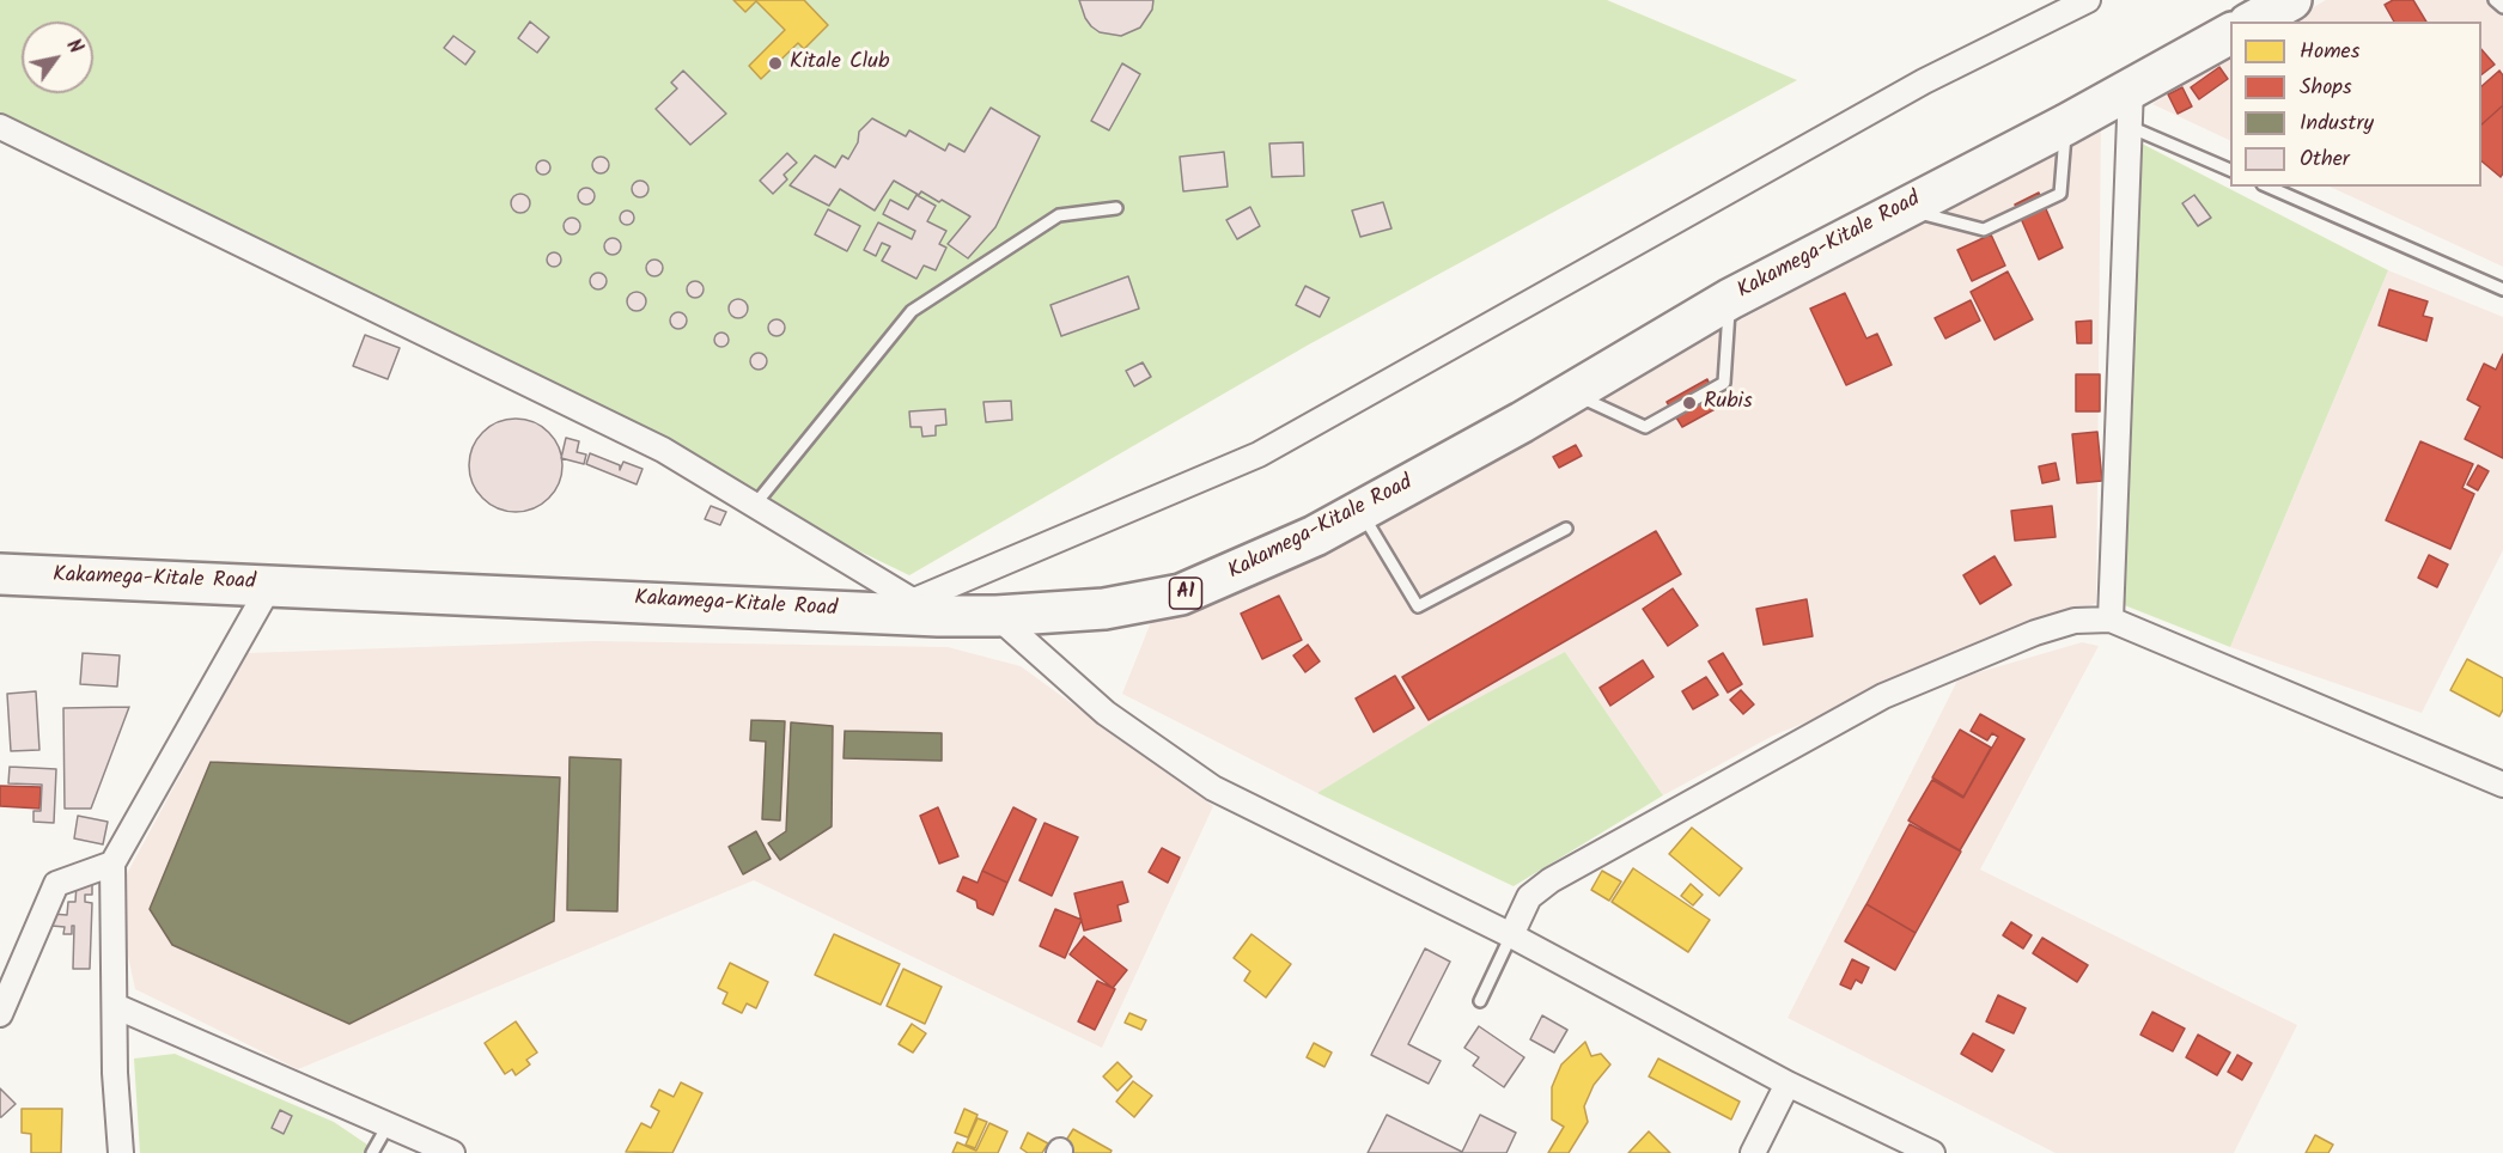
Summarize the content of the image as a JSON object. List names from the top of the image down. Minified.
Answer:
{"streets":{"highway":["Kakamega-Kitale Road","A1"]},"places":["Kitale Club","Rubis"],"legend":["Homes","Shops","Industry","Other"],"north":"top right"}
